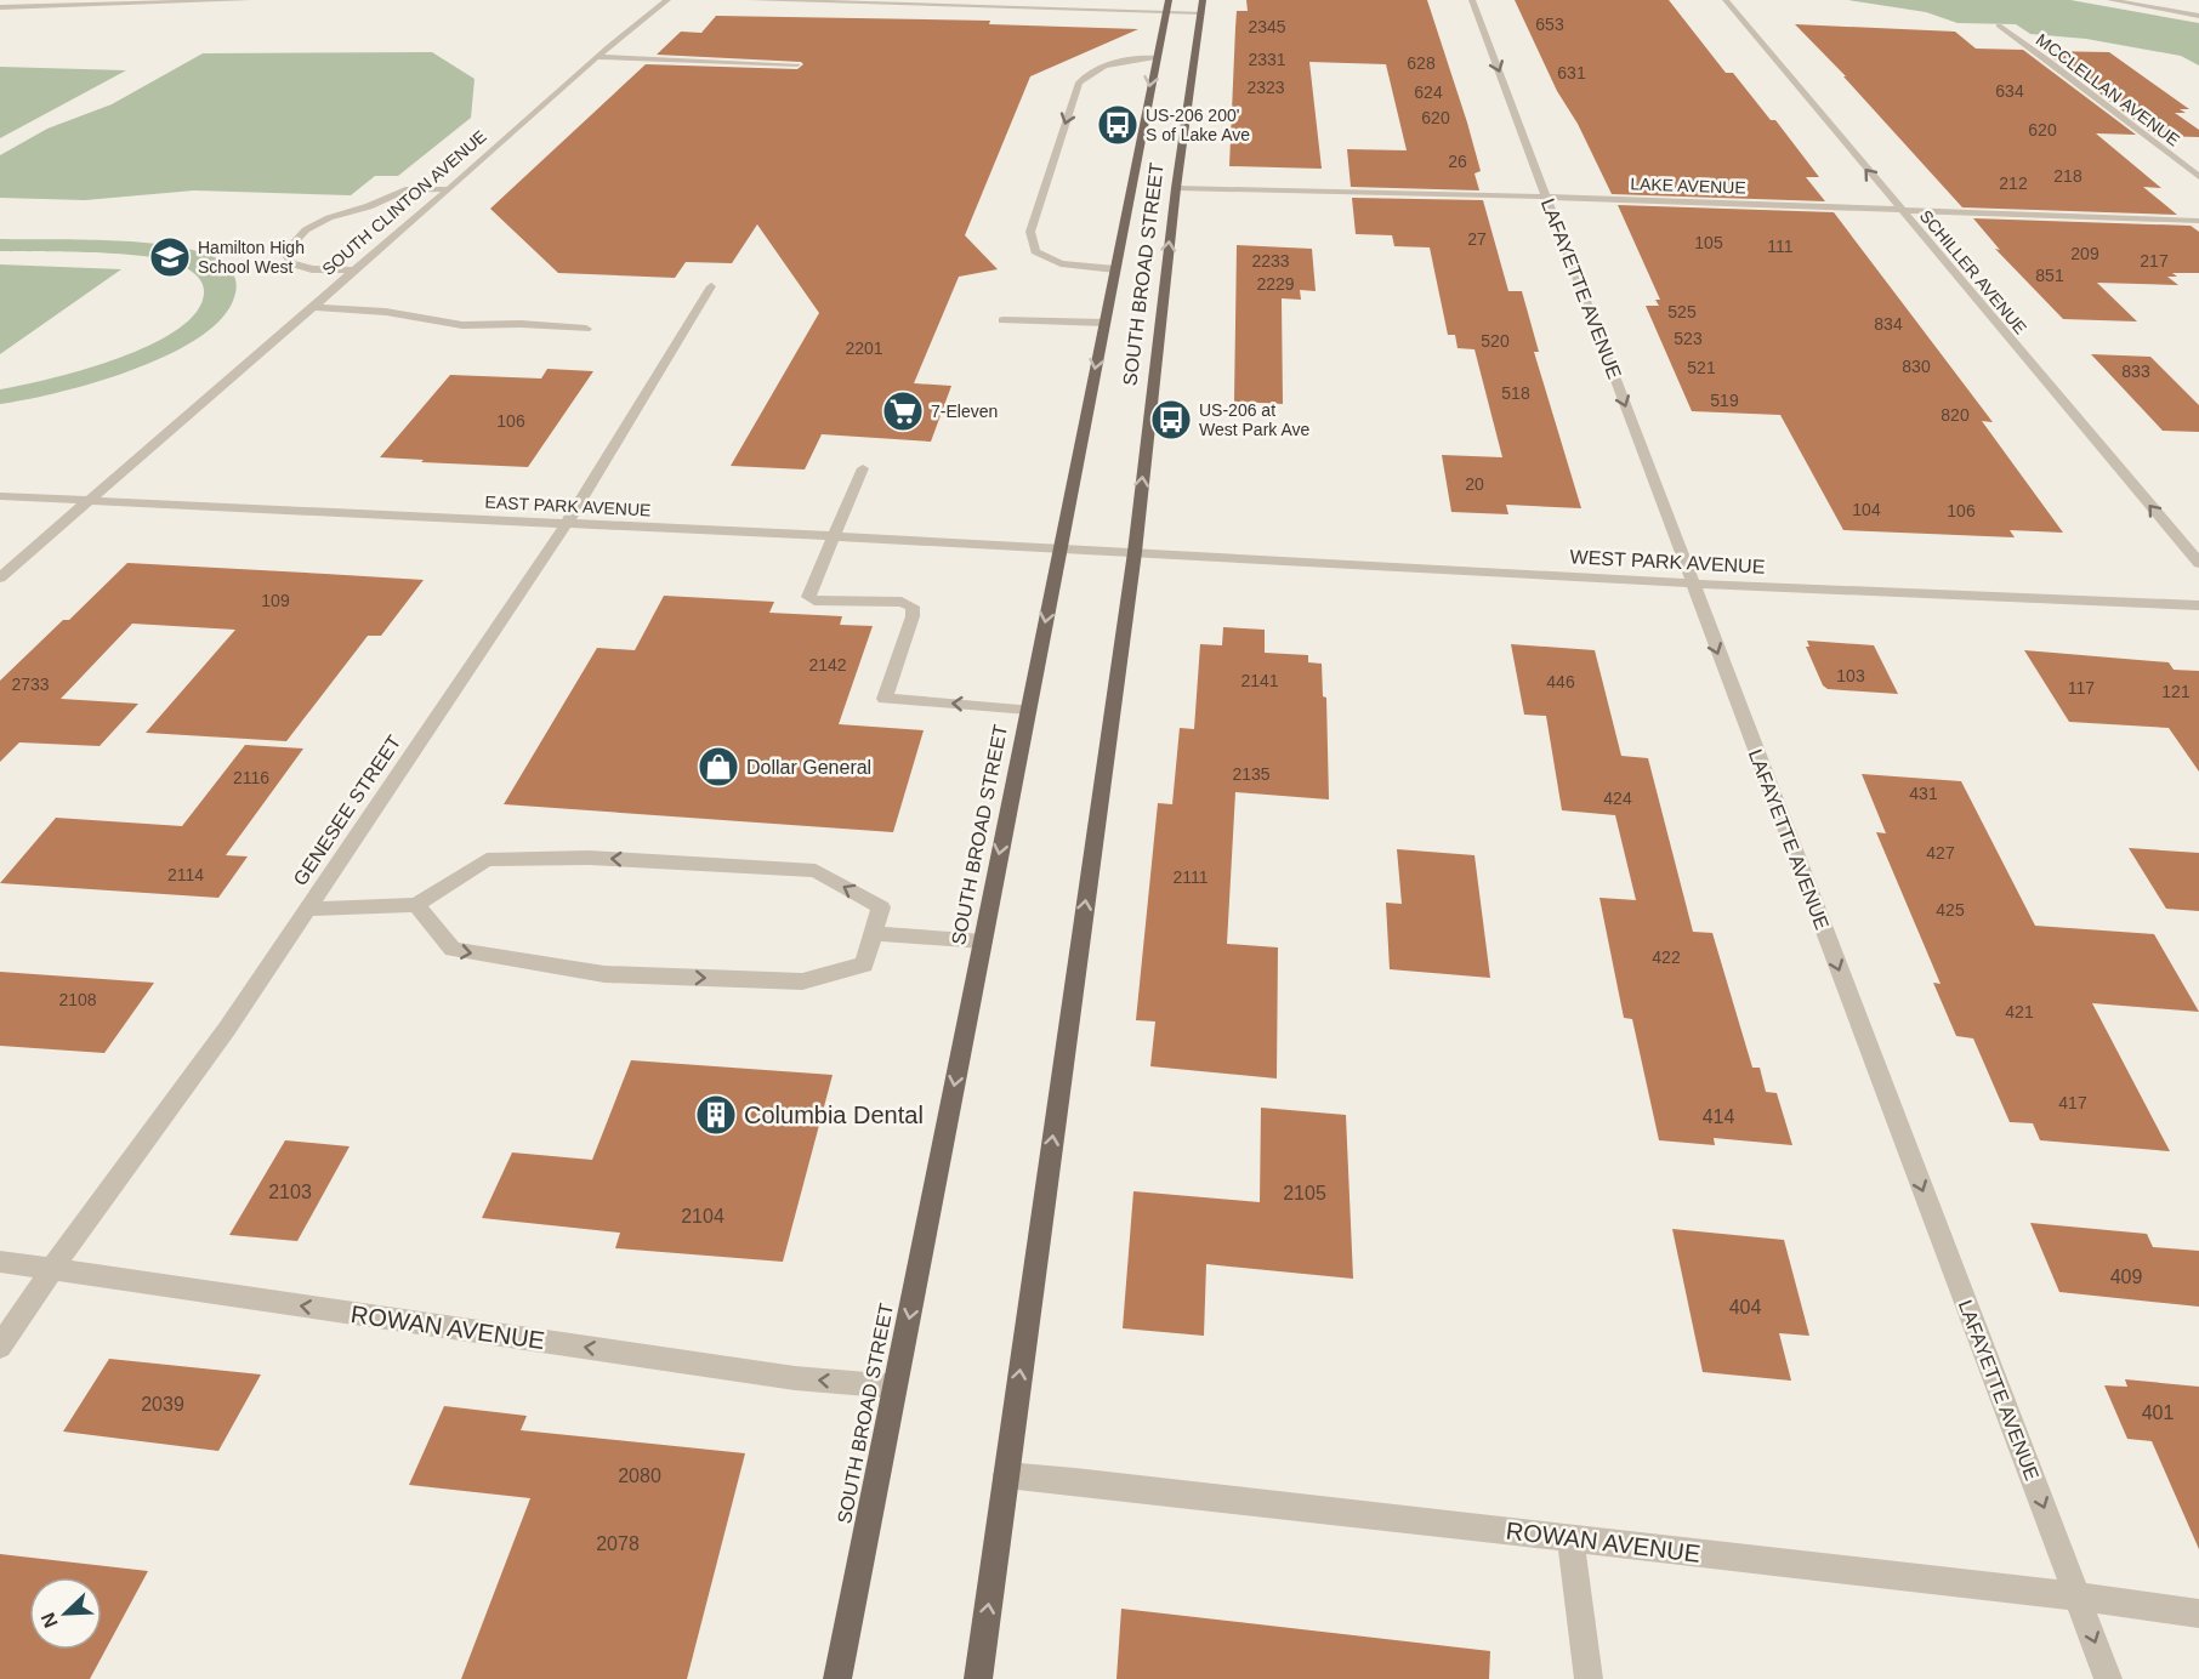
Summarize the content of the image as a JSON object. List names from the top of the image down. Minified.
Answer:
{"streets":{"main road":["SOUTH BROAD STREET"],"street":["MCCLELLAN AVENUE","LAKE AVENUE","SOUTH CLINTON AVENUE","SCHILLER AVENUE","LAFAYETTE AVENUE","EAST PARK AVENUE","WEST PARK AVENUE","GENESEE STREET","ROWAN AVENUE"]},"crossings":[["LAKE AVENUE","SCHILLER AVENUE"],["LAKE AVENUE","SOUTH BROAD STREET"],["LAKE AVENUE","LAFAYETTE AVENUE"],["SOUTH CLINTON AVENUE","EAST PARK AVENUE"],["SOUTH BROAD STREET","EAST PARK AVENUE"],["SOUTH BROAD STREET","WEST PARK AVENUE"],["SOUTH BROAD STREET","ROWAN AVENUE"],["LAFAYETTE AVENUE","WEST PARK AVENUE"],["LAFAYETTE AVENUE","ROWAN AVENUE"],["EAST PARK AVENUE","WEST PARK AVENUE"],["EAST PARK AVENUE","GENESEE STREET"],["GENESEE STREET","ROWAN AVENUE"]],"one_way":["SCHILLER AVENUE","LAFAYETTE AVENUE","ROWAN AVENUE"],"places":{"bus stop":["US-206 200' S of Lake Ave","US-206 at West Park Ave"],"school or university":["Hamilton High School West"],"supermarket":["7-Eleven"],"shop":["Dollar General"],"building":["Columbia Dental"]},"house_numbers":["653","2345","2331","628","631","2323","634","624","620","620","26","218","212","27","105","111","209","2233","217","851","2229","525","834","523","520","2201","830","521","833","518","519","820","106","20","104","106","109","2142","103","2141","446","2733","117","121","2135","2116","431","424","427","2114","2111","425","422","2108","421","417","414","2103","2105","2104","409","404","2039","401","2080","2078"],"north":"bottom left"}
